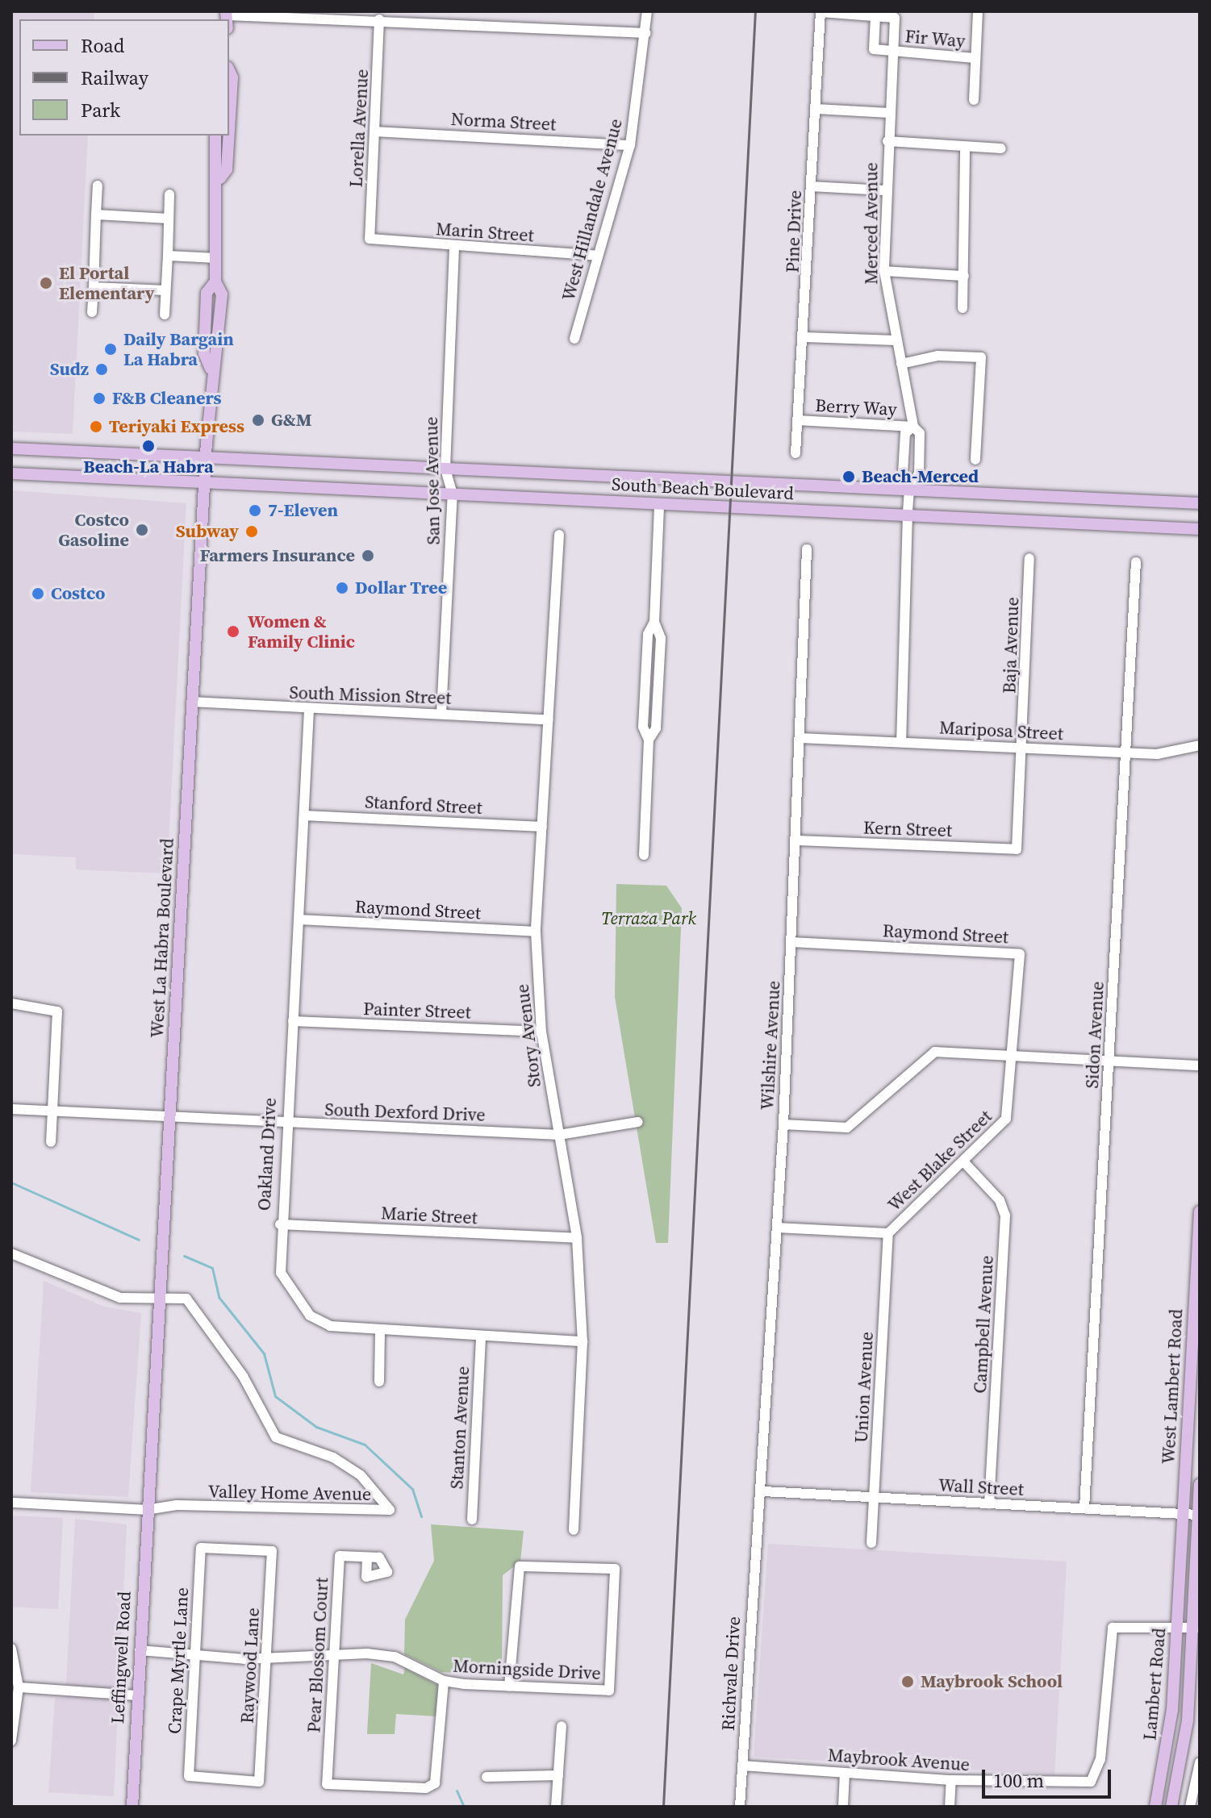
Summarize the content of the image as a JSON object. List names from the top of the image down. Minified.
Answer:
{"streets":{"main road":["South Beach Boulevard","West La Habra Boulevard","West Lambert Road","Leffingwell Road","Lambert Road"],"street":["Fir Way","Norma Street","Lorella Avenue","West Hillandale Avenue","Merced Avenue","Pine Drive","Marin Street","Berry Way","San Jose Avenue","Baja Avenue","South Mission Street","Mariposa Street","Stanford Street","Kern Street","Raymond Street","Painter Street","Sidon Avenue","Story Avenue","Wilshire Avenue","South Dexford Drive","Oakland Drive","West Blake Street","Marie Street","Campbell Avenue","Union Avenue","Stanton Avenue","Wall Street","Valley Home Avenue","Pear Blossom Court","Crape Myrtle Lane","Raywood Lane","Morningside Drive","Richvale Drive","Maybrook Avenue"]},"crossings":[["Fir Way","Merced Avenue"],["Norma Street","Lorella Avenue"],["Norma Street","West Hillandale Avenue"],["Lorella Avenue","Marin Street"],["West Hillandale Avenue","Marin Street"],["Merced Avenue","Berry Way"],["Merced Avenue","South Beach Boulevard"],["Merced Avenue","Mariposa Street"],["Pine Drive","Berry Way"],["Marin Street","San Jose Avenue"],["San Jose Avenue","South Beach Boulevard"],["San Jose Avenue","South Mission Street"],["South Beach Boulevard","West La Habra Boulevard"],["Baja Avenue","Mariposa Street"],["Baja Avenue","Kern Street"],["South Mission Street","West La Habra Boulevard"],["South Mission Street","Story Avenue"],["South Mission Street","Oakland Drive"],["Mariposa Street","Sidon Avenue"],["Mariposa Street","Wilshire Avenue"],["Stanford Street","Story Avenue"],["Stanford Street","Oakland Drive"],["Kern Street","Wilshire Avenue"],["Raymond Street","Story Avenue"],["Raymond Street","Wilshire Avenue"],["Raymond Street","Oakland Drive"],["Raymond Street","West Blake Street"],["West La Habra Boulevard","South Dexford Drive"],["West La Habra Boulevard","Valley Home Avenue"],["West La Habra Boulevard","Leffingwell Road"],["Painter Street","Story Avenue"],["Painter Street","Oakland Drive"],["Sidon Avenue","Wall Street"],["Story Avenue","South Dexford Drive"],["Story Avenue","Oakland Drive"],["Story Avenue","Marie Street"],["Wilshire Avenue","Wall Street"],["Wilshire Avenue","Richvale Drive"],["South Dexford Drive","Oakland Drive"],["Oakland Drive","Marie Street"],["Oakland Drive","Stanton Avenue"],["West Blake Street","Campbell Avenue"],["West Blake Street","Union Avenue"],["Campbell Avenue","Wall Street"],["West Lambert Road","Wall Street"],["West Lambert Road","Lambert Road"],["Union Avenue","Wall Street"],["Wall Street","Lambert Road"],["Valley Home Avenue","Leffingwell Road"],["Pear Blossom Court","Morningside Drive"],["Leffingwell Road","Morningside Drive"],["Crape Myrtle Lane","Raywood Lane"],["Crape Myrtle Lane","Morningside Drive"],["Raywood Lane","Morningside Drive"],["Richvale Drive","Maybrook Avenue"],["Lambert Road","Maybrook Avenue"]],"parks":["Terraza Park"],"places":["El Portal Elementary","Daily Bargain La Habra","Sudz","F&B Cleaners","G&M","Teriyaki Express","Beach-La Habra","Beach-Merced","7-Eleven","Costco Gasoline","Subway","Farmers Insurance","Dollar Tree","Costco","Women & Family Clinic","Maybrook School"],"legend":["Road","Railway","Park"],"scale_bar":"100 m"}
